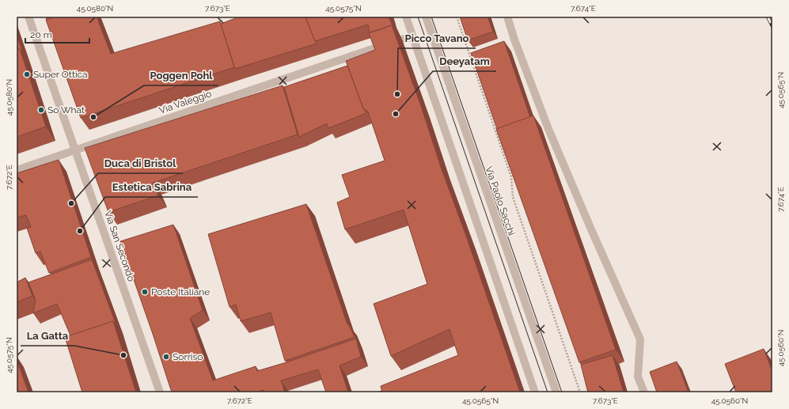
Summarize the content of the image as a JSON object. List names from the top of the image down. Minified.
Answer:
{"streets":{"street":["Via Valeggio","Via Paolo Sacchi","Via San Secondo"]},"crossings":[["Via Valeggio","Via San Secondo"]],"places":["Super Ottica","Picco Tavano","So What","Deeyatam","Poggen Pohl","Duca di Bristol","Estetica Sabrina","Poste Italiane","La Gatta","Sorriso"],"scale_bar":"20 m","coordinates":["45.0580°N","7.673°E","45.0575°N","7.674°E","45.0565°N","7.672°E","45.0560°N"]}
